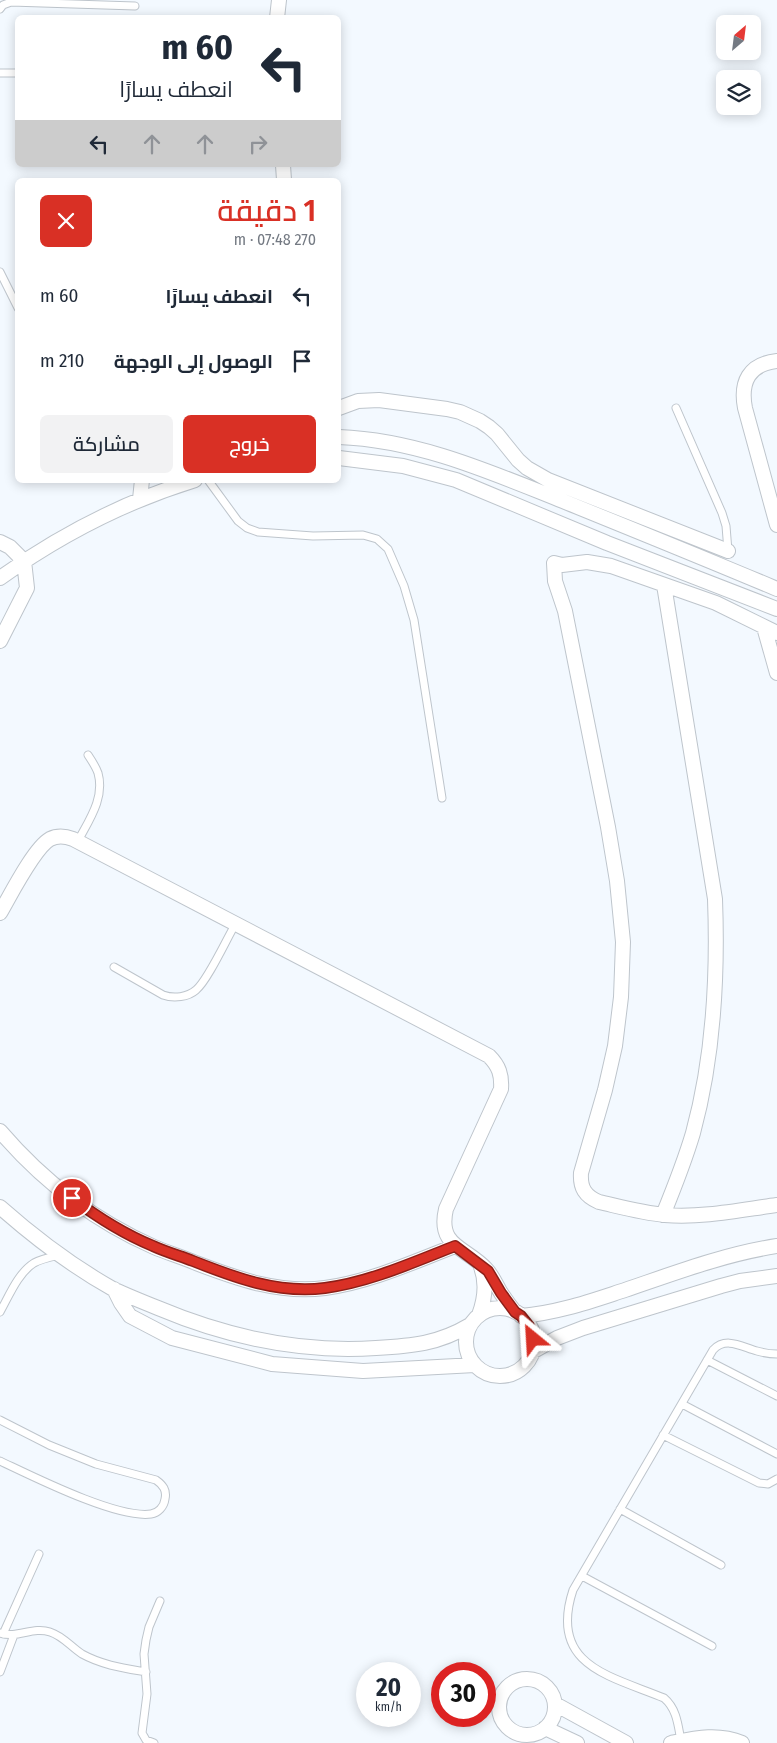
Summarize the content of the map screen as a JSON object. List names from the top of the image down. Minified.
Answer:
{"north":"top right","page":{"turn":["60 m","انعطف يسارًا"],"heading":["1 دقيقة","270 m · 07:48"],"list":[{"name":"انعطف يسارًا","value":"60 m"},{"name":"الوصول إلى الوجهة","value":"210 m"}],"buttons":["خروج","مشاركة"],"speed":"20 km/h","limit":"30"}}
